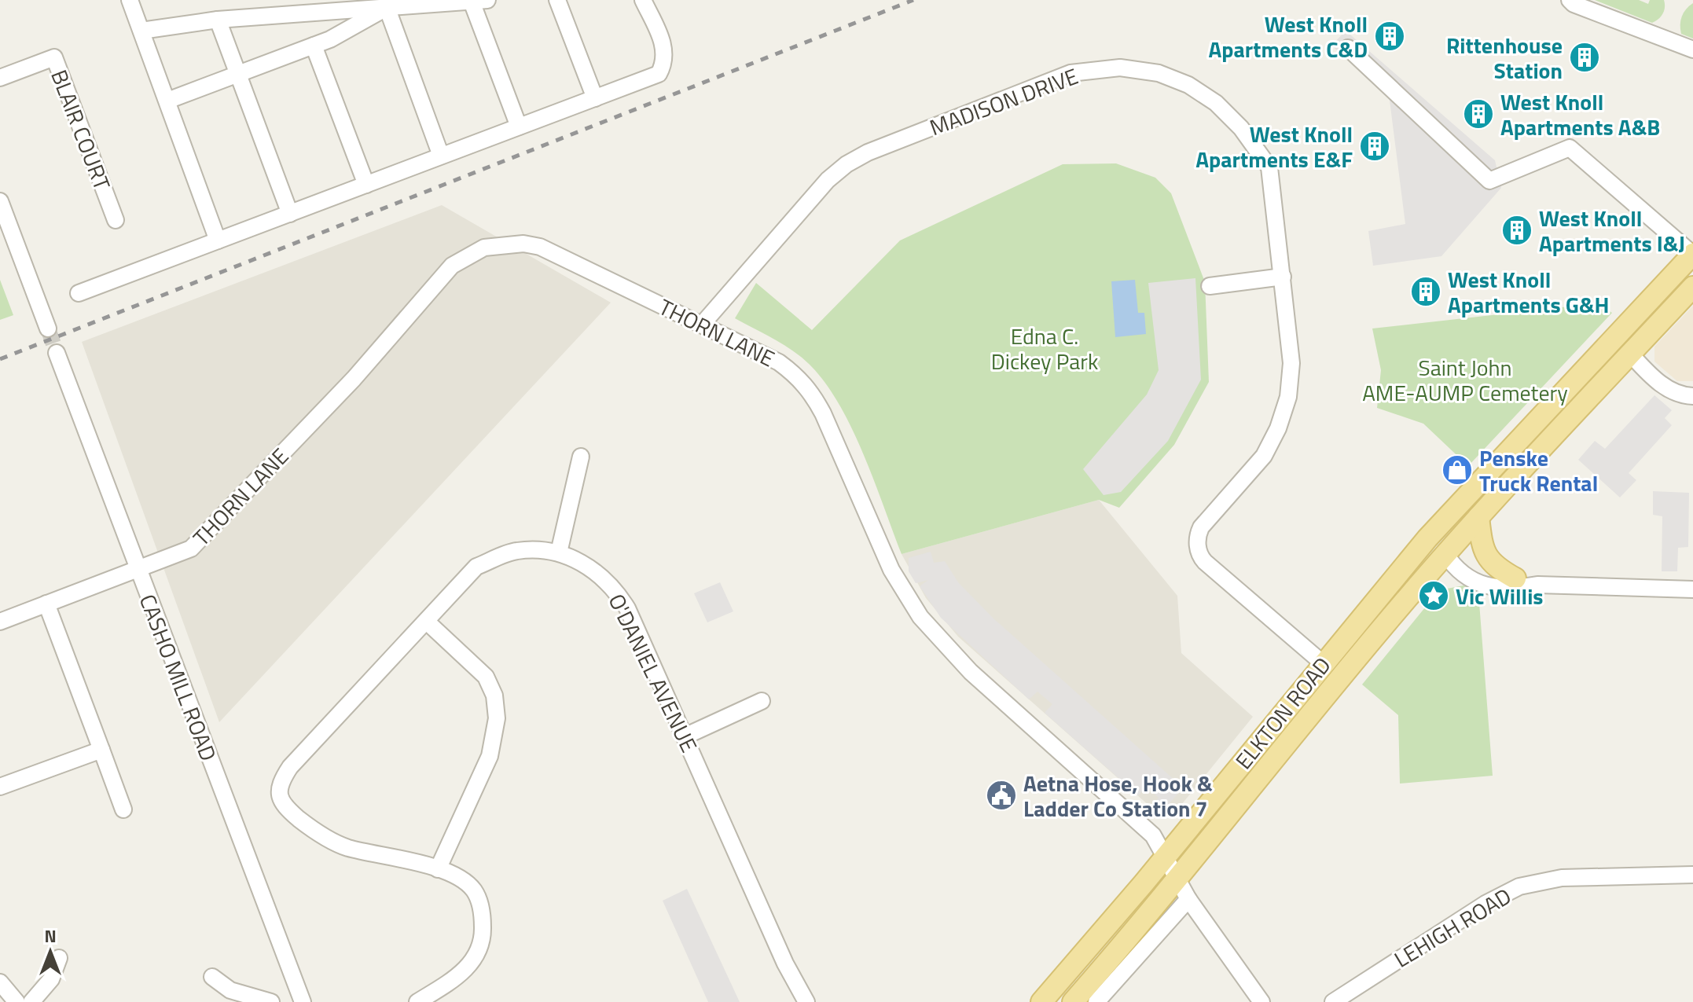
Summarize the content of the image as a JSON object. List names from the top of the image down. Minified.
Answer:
{"streets":{"main road":["ELKTON ROAD"],"street":["MADISON DRIVE","BLAIR COURT","THORN LANE","O'DANIEL AVENUE","CASHO MILL ROAD","LEHIGH ROAD"]},"crossings":[["MADISON DRIVE","THORN LANE"],["MADISON DRIVE","ELKTON ROAD"],["THORN LANE","CASHO MILL ROAD"],["THORN LANE","ELKTON ROAD"]],"parks":["Edna C. Dickey Park","Saint John AME-AUMP Cemetery"],"places":{"building":["West Knoll Apartments C&D","Rittenhouse Station","West Knoll Apartments A&B","West Knoll Apartments E&F","West Knoll Apartments I&J","West Knoll Apartments G&H"],"shop":["Penske Truck Rental"],"place":["Vic Willis"],"public building":["Aetna Hose, Hook & Ladder Co Station 7"]},"north":"top"}
